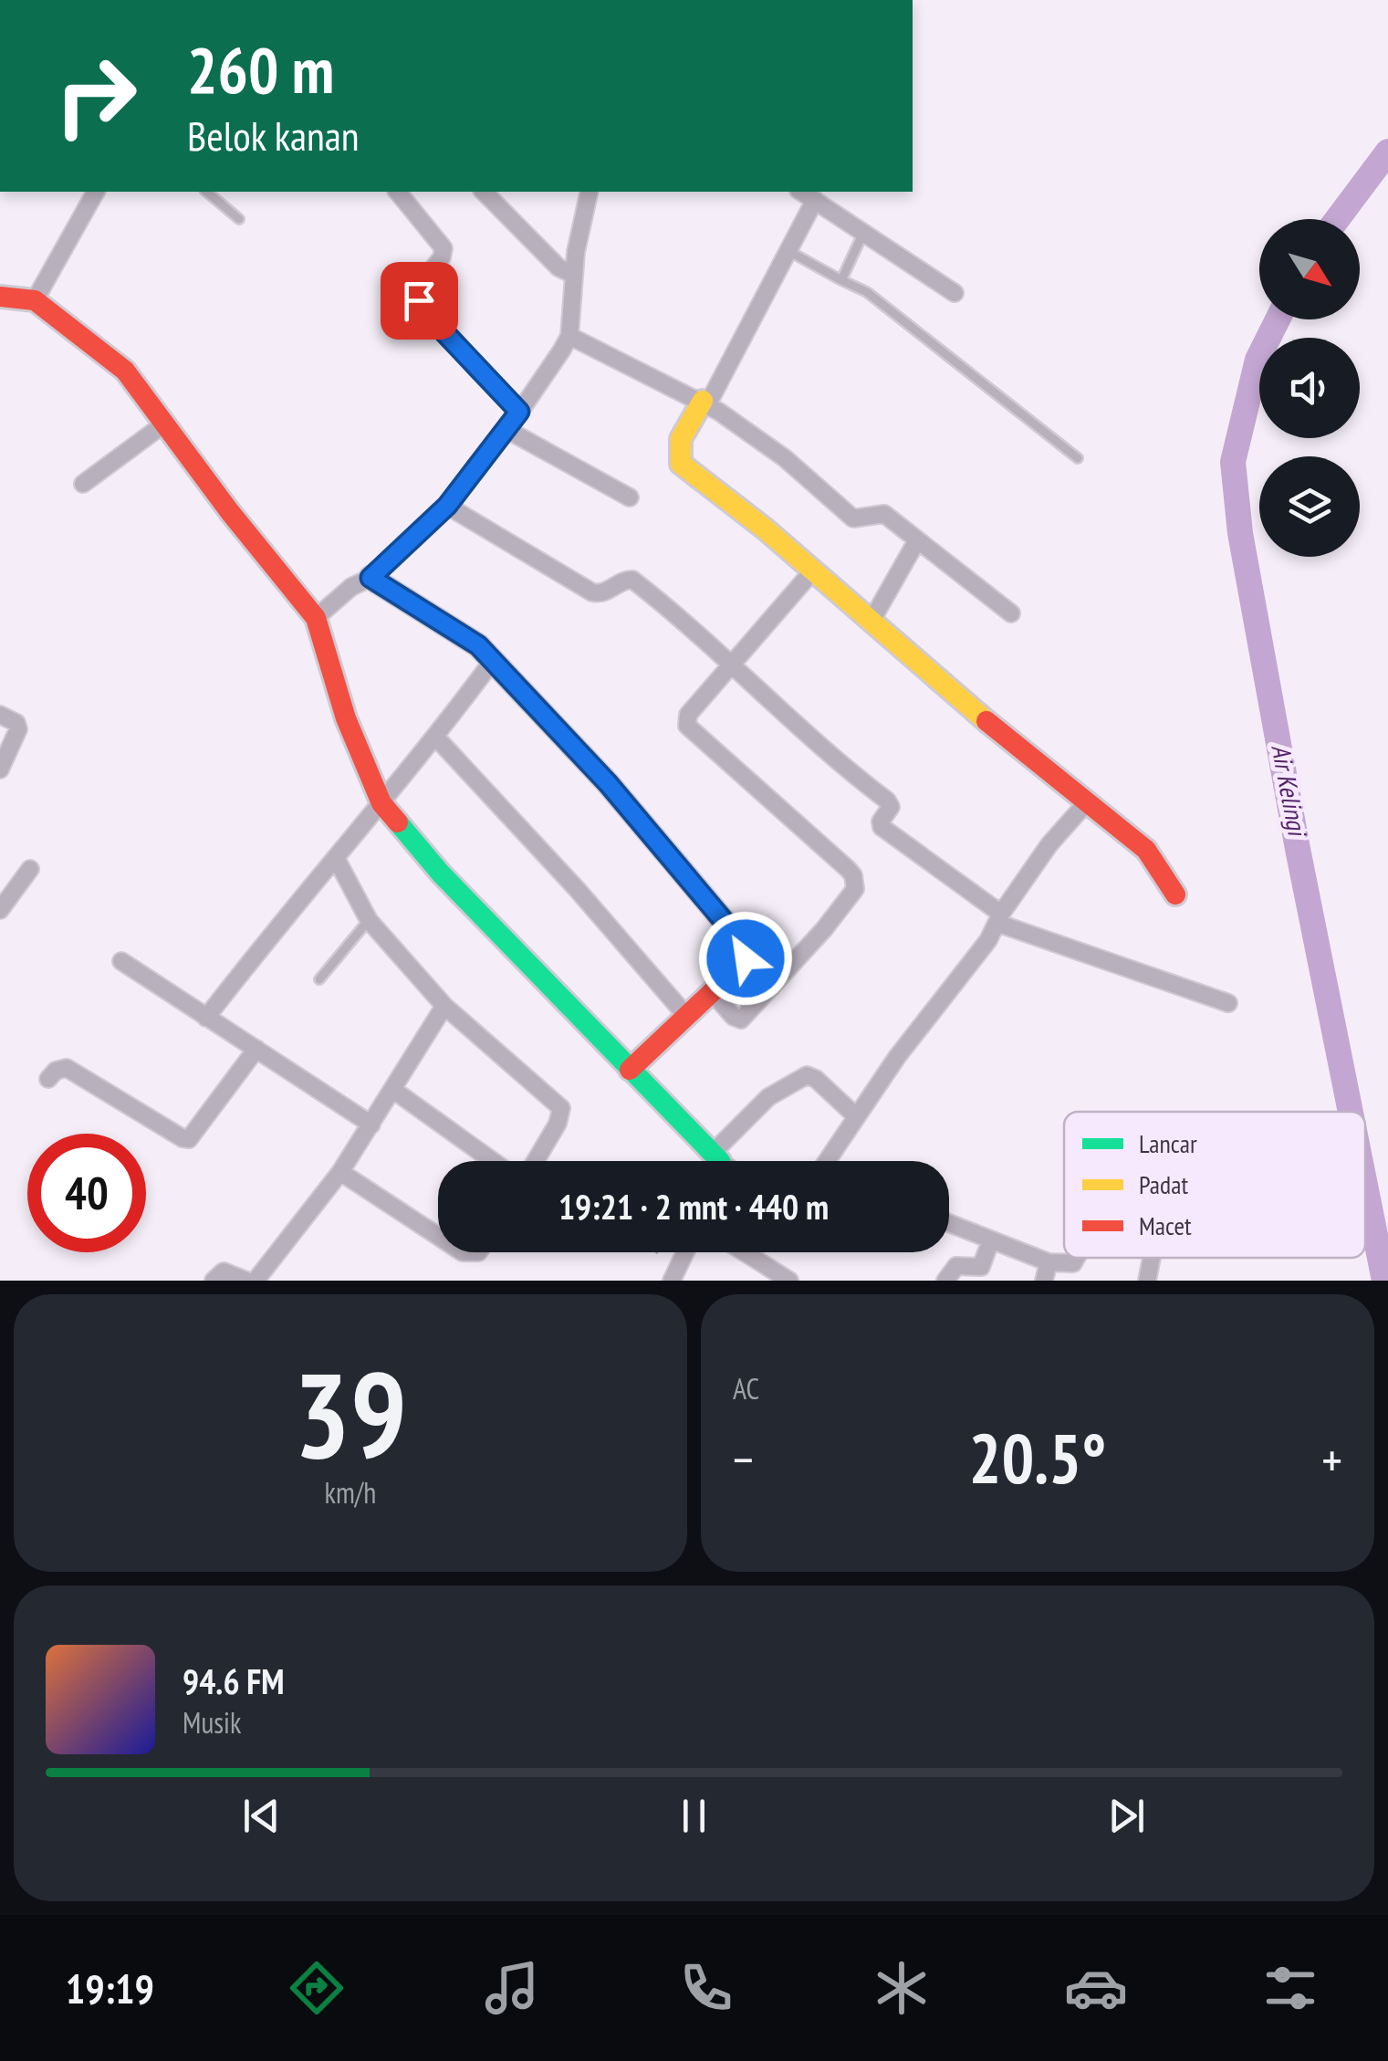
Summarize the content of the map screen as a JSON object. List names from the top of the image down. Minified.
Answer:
{"water":["Air Kelingi"],"legend":["Lancar","Padat","Macet"],"north":"bottom right","page":{"turn":["260 m","Belok kanan"],"limit":"40","trip":"19:21 · 2 mnt · 440 m","tile":[["39","km/h"],"AC"],"heat":["−","20.5°","+"],"song":["94.6 FM","Musik"],"tabs":"19:19"}}
